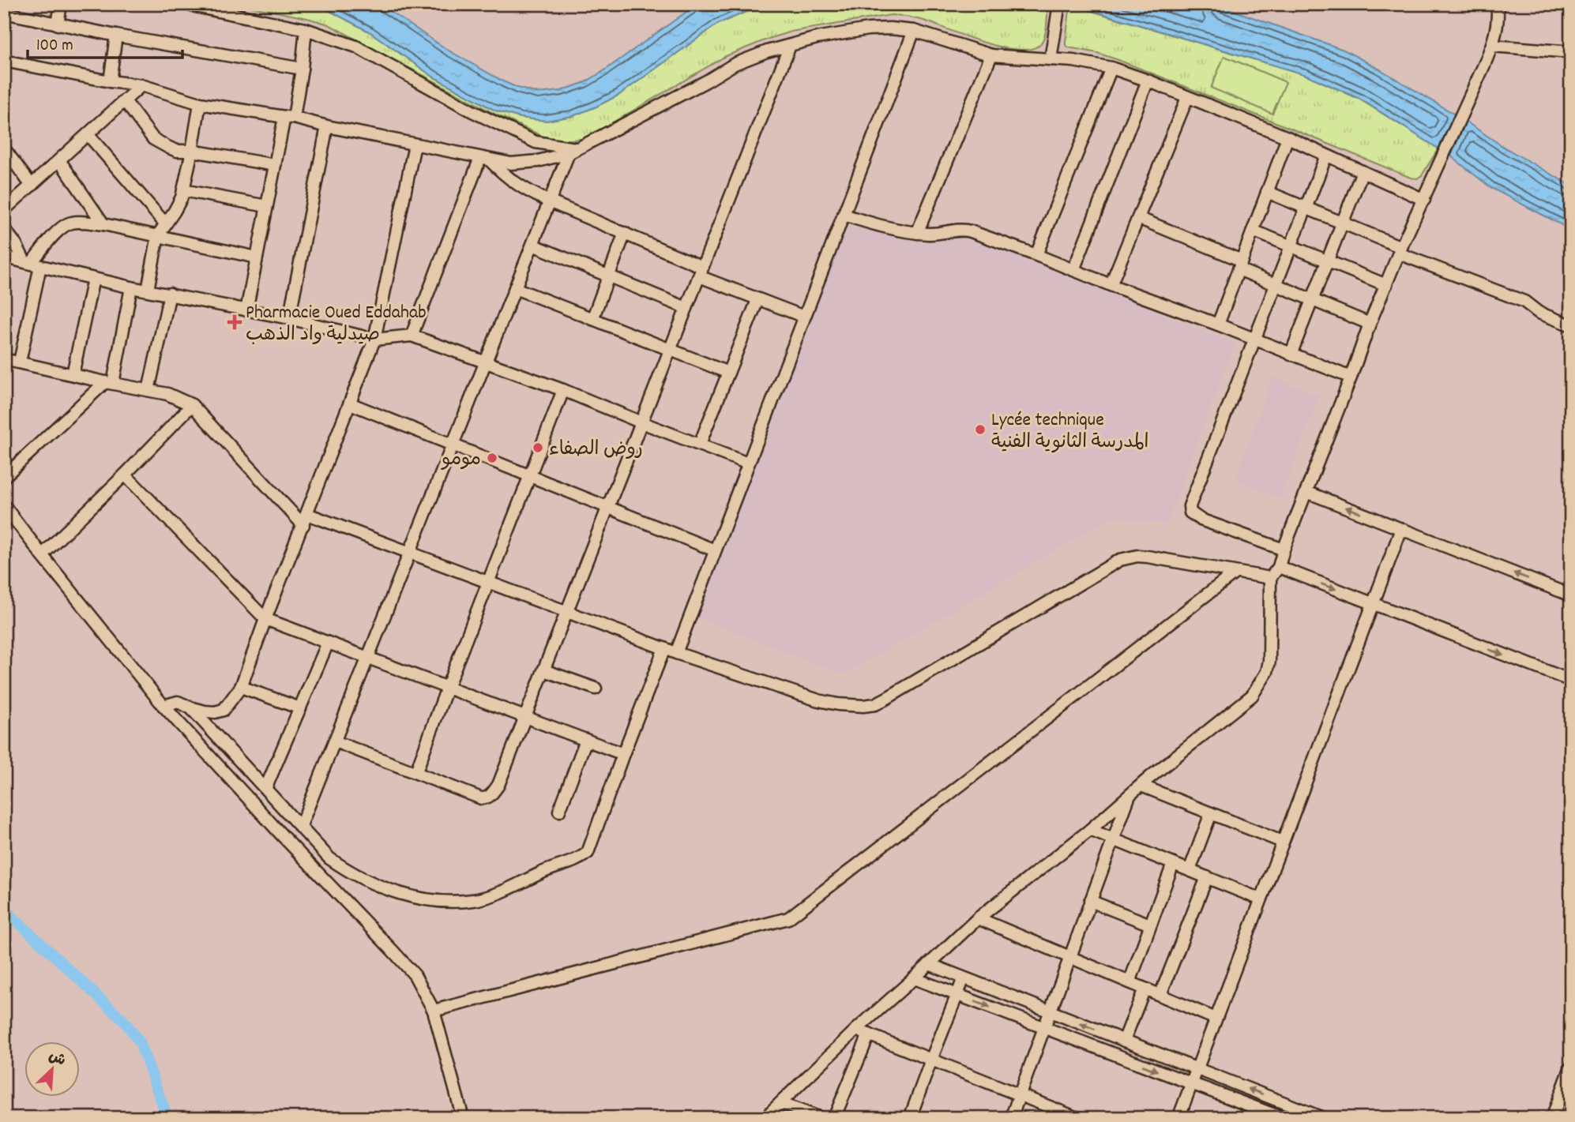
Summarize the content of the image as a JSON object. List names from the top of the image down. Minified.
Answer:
{"places":{"health":["Pharmacie Oued Eddahab صيدلية واد الذهب"],"other":["Lycée technique المدرسة الثانوية الفنية","روض الصفاء","مومو"]},"scale_bar":"100 m","north":"top right"}
